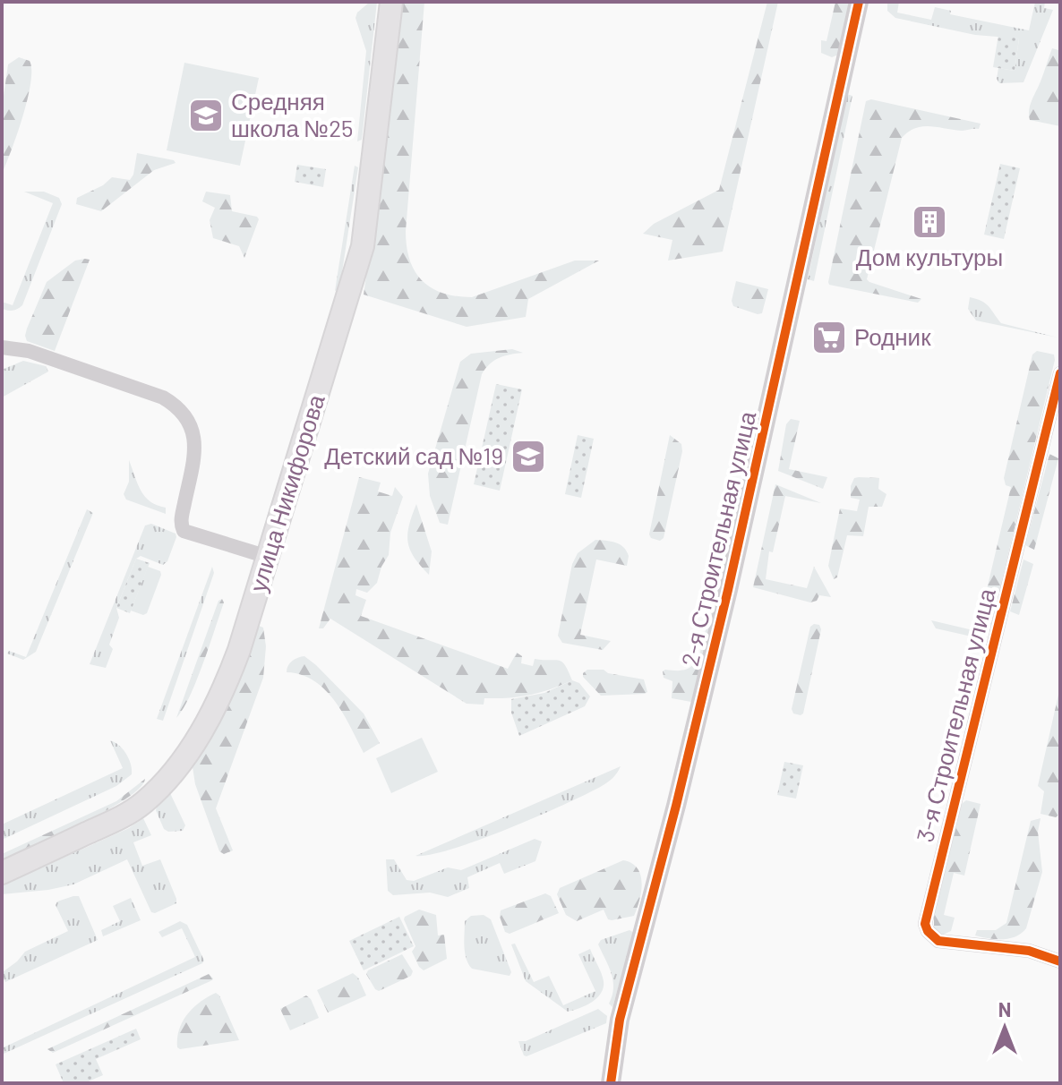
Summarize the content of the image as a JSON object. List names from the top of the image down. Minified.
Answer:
{"streets":{"main road":["улица Никифорова"],"street":["2-я Строительная улица","3-я Строительная улица"]},"places":{"school or university":["Средняя школа №25","Детский сад №19"],"building":["Дом культуры"],"supermarket":["Родник"]},"north":"top"}
